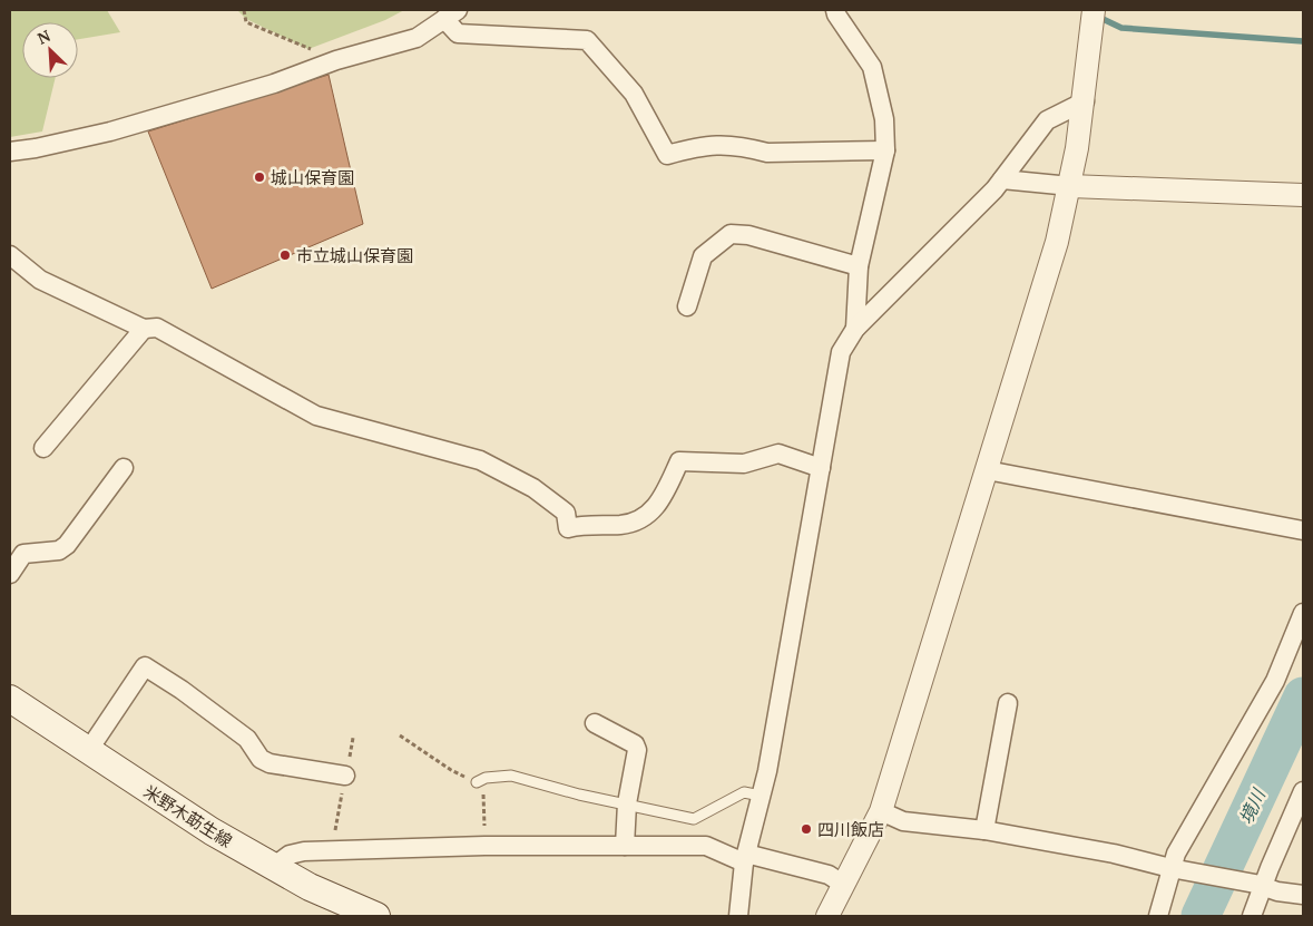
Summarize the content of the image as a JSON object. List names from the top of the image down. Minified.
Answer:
{"streets":{"main road":["米野木莇生線"]},"water":["境川"],"places":["城山保育園","市立城山保育園","四川飯店"],"north":"top left"}
